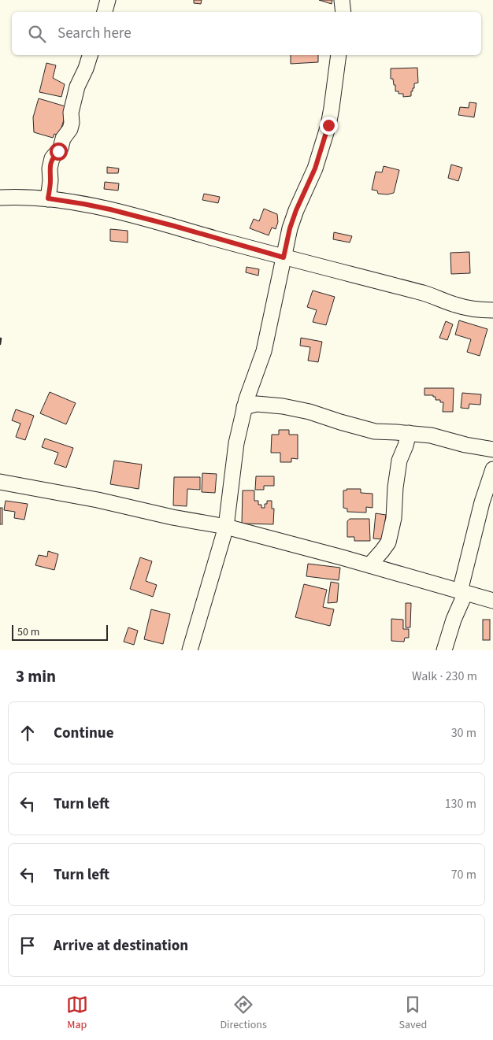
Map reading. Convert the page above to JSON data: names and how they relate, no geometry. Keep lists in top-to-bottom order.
{
  "scale_bar": "50 m",
  "page": {
    "search": "Search here",
    "scale": "50 m",
    "heading": ["3 min", "Walk · 230 m"],
    "list": [
      ["Continue", "30 m"],
      ["Turn left", "130 m"],
      ["Turn left", "70 m"],
      "Arrive at destination"
    ],
    "nav": ["Map", "Directions", "Saved"]
  }
}
